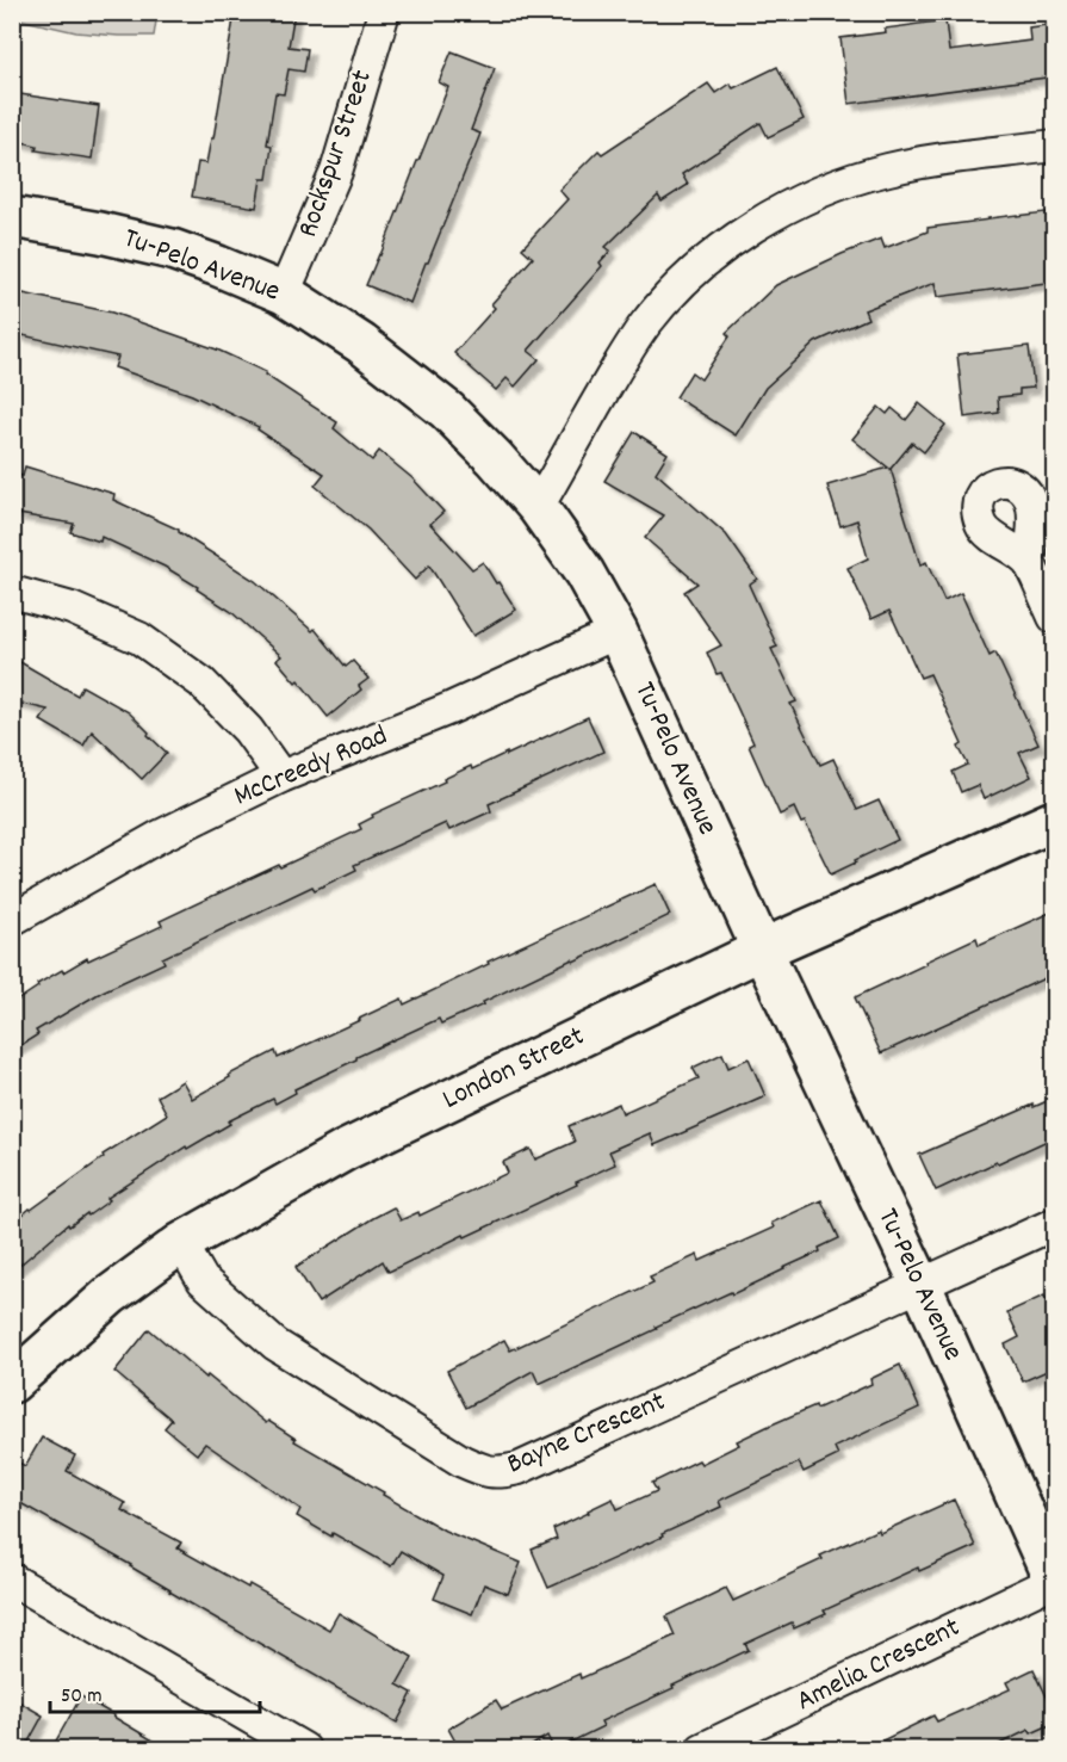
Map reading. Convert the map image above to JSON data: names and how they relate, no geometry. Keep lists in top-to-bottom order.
{
  "streets": {
    "street": [
      "Rockspur Street",
      "Tu-Pelo Avenue",
      "McCreedy Road",
      "London Street",
      "Bayne Crescent",
      "Amelia Crescent"
    ]
  },
  "crossings": [
    ["Rockspur Street", "Tu-Pelo Avenue"],
    ["Tu-Pelo Avenue", "McCreedy Road"],
    ["Tu-Pelo Avenue", "London Street"],
    ["Tu-Pelo Avenue", "Bayne Crescent"],
    ["Tu-Pelo Avenue", "Amelia Crescent"],
    ["London Street", "Bayne Crescent"]
  ],
  "scale_bar": "50 m"
}
